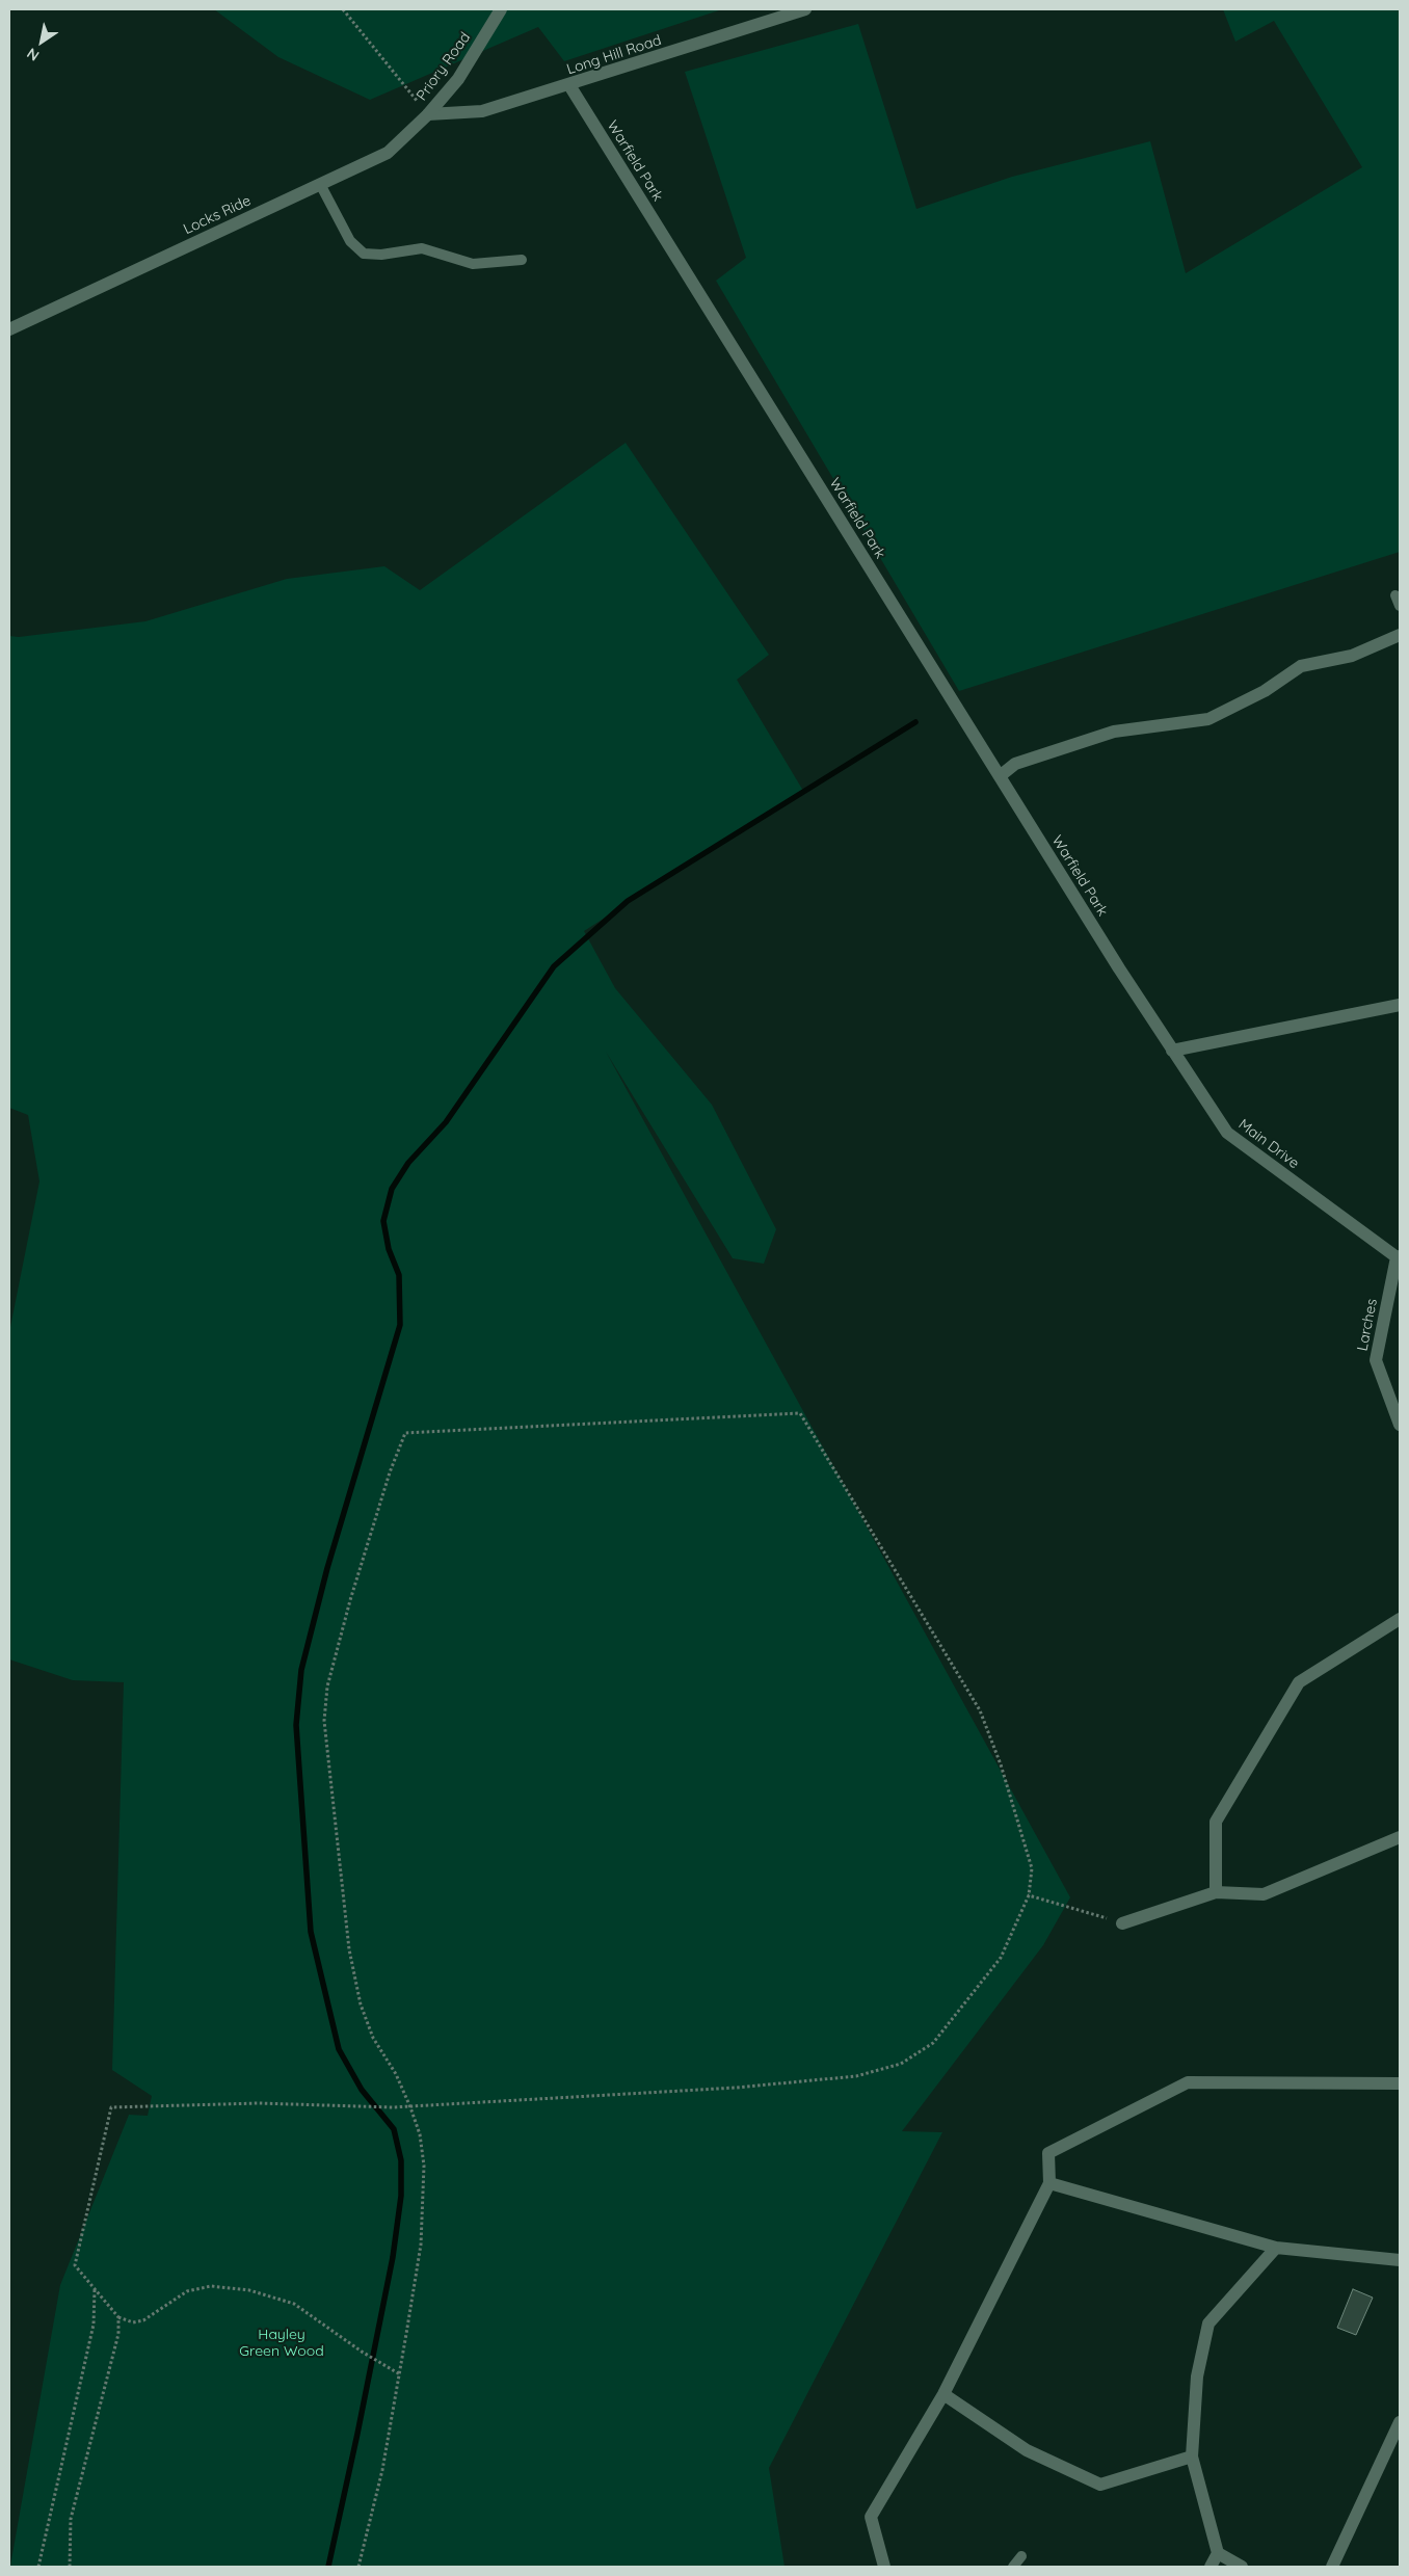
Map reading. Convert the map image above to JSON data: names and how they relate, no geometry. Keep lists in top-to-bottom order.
{
  "streets": {
    "street": [
      "Long Hill Road",
      "Priory Road",
      "Warfield Park",
      "Locks Ride",
      "Main Drive",
      "Larches"
    ]
  },
  "crossings": [
    ["Long Hill Road", "Priory Road"],
    ["Long Hill Road", "Warfield Park"],
    ["Long Hill Road", "Locks Ride"],
    ["Priory Road", "Locks Ride"],
    ["Warfield Park", "Main Drive"],
    ["Main Drive", "Larches"]
  ],
  "parks": ["Hayley Green Wood"],
  "north": "bottom left"
}
